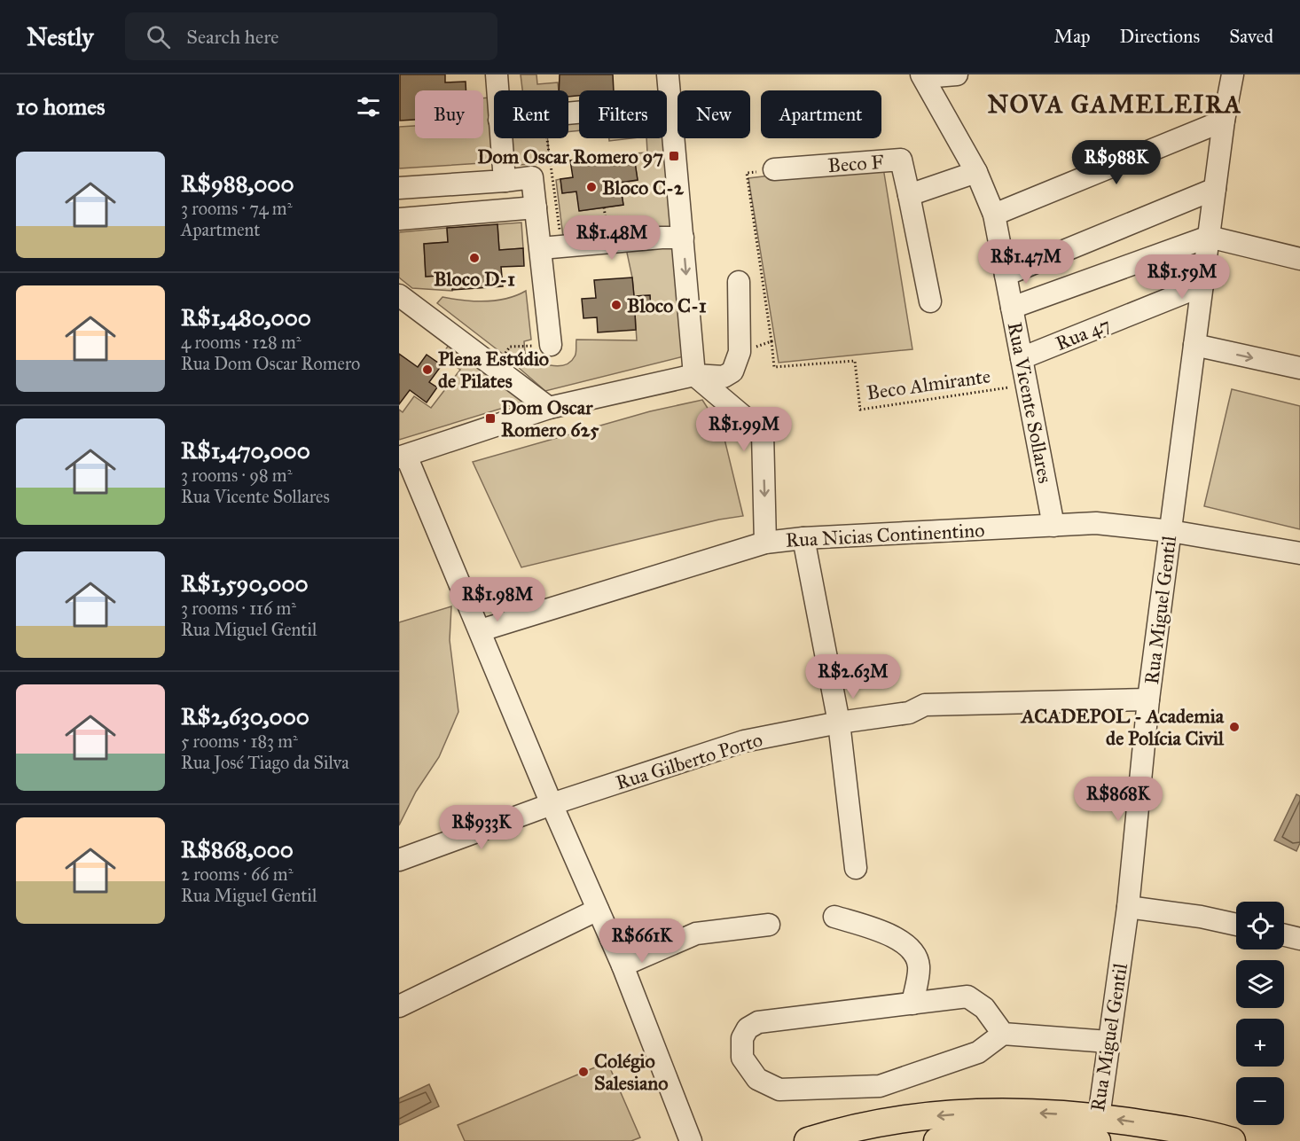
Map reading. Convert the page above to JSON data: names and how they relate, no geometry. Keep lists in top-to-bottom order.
{
  "streets": {
    "street": [
      "Beco F",
      "Rua 47",
      "Rua Vicente Sollares",
      "Rua Nicias Continentino",
      "Rua Miguel Gentil",
      "Rua Gilberto Porto"
    ],
    "path": ["Beco Almirante"]
  },
  "crossings": [
    ["Rua 47", "Rua Vicente Sollares"],
    ["Rua 47", "Rua Miguel Gentil"],
    ["Beco Almirante", "Rua Vicente Sollares"],
    ["Rua Vicente Sollares", "Rua Nicias Continentino"],
    ["Rua Nicias Continentino", "Rua Miguel Gentil"],
    ["Rua Miguel Gentil", "Rua Gilberto Porto"]
  ],
  "districts": ["NOVA GAMELEIRA"],
  "places": {
    "transit": ["Dom Oscar Romero 97", "Dom Oscar Romero 625"],
    "other": [
      "Bloco C-2",
      "Bloco D-1",
      "Bloco C-1",
      "Plena Estúdio de Pilates",
      "ACADEPOL - Academia de Polícia Civil",
      "Colégio Salesiano"
    ]
  },
  "page": {
    "header": "Nestly",
    "search": "Search here",
    "nav": ["Map", "Directions", "Saved"],
    "heading": "10 homes",
    "chip": [
      "Buy",
      "Rent",
      "Filters",
      "New",
      "Apartment"
    ],
    "list": [
      {
        "name": "R$988,000",
        "note": "3 rooms · 74 m² · Apartment"
      },
      {
        "name": "R$1,480,000",
        "note": "4 rooms · 128 m² · Rua Dom Oscar Romero"
      },
      {
        "name": "R$1,470,000",
        "note": "3 rooms · 98 m² · Rua Vicente Sollares"
      },
      {
        "name": "R$1,590,000",
        "note": "3 rooms · 116 m² · Rua Miguel Gentil"
      },
      {
        "name": "R$2,630,000",
        "note": "5 rooms · 183 m² · Rua José Tiago da Silva"
      },
      {
        "name": "R$868,000",
        "note": "2 rooms · 66 m² · Rua Miguel Gentil"
      }
    ],
    "price": [
      "R$988K",
      "R$1.48M",
      "R$1.47M",
      "R$1.59M",
      "R$1.99M",
      "R$1.98M",
      "R$2.63M",
      "R$868K",
      "R$933K",
      "R$661K"
    ],
    "map_buttons": ["+", "−"]
  }
}
